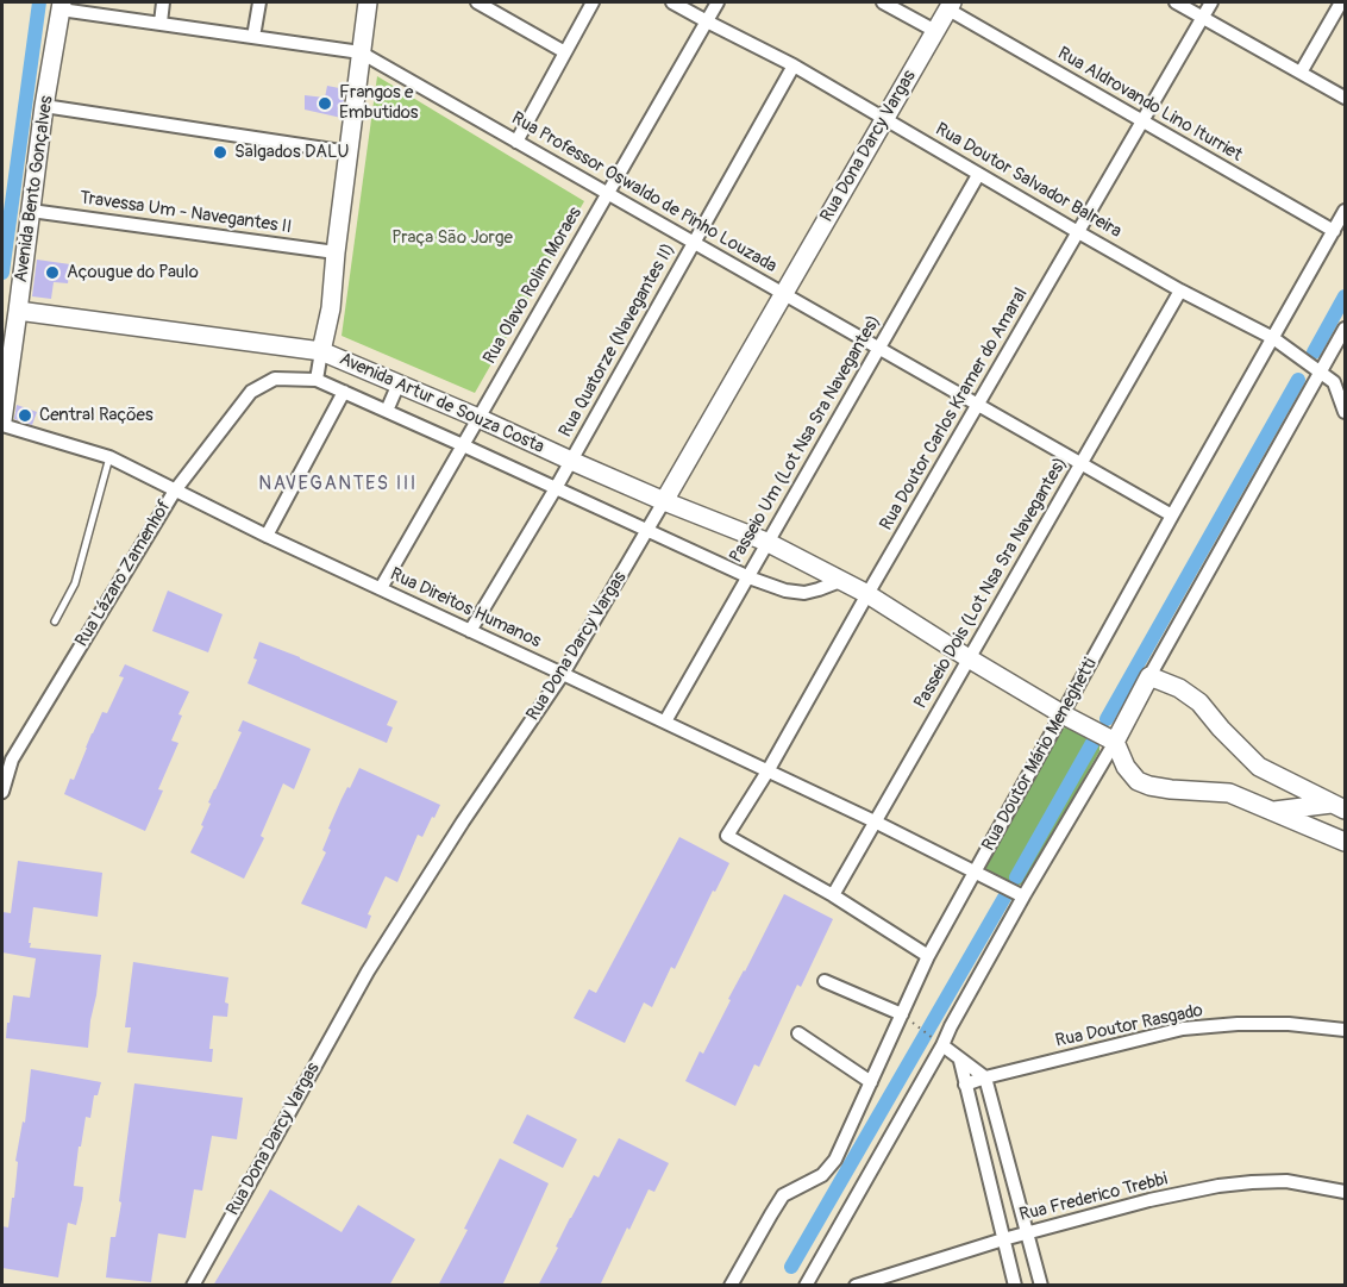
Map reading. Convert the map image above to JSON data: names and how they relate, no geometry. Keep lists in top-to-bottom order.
{
  "streets": {
    "street": [
      "Rua Aldrovando Lino Iturriet",
      "Rua Dona Darcy Vargas",
      "Rua Doutor Salvador Balreira",
      "Avenida Bento Gonçalves",
      "Rua Professor Oswaldo de Pinho Louzada",
      "Travessa Um - Navegantes II",
      "Rua Olavo Rolim Moraes",
      "Rua Quatorze (Navegantes II)",
      "Avenida Artur de Souza Costa",
      "Rua Doutor Carlos Kramer do Amaral",
      "Passeio Um (Lot Nsa Sra Navegantes)",
      "Rua Lázaro Zamenhof",
      "Passeio Dois (Lot Nsa Sra Navegantes)",
      "Rua Direitos Humanos",
      "Rua Doutor Mário Meneghetti",
      "Rua Doutor Rasgado",
      "Rua Frederico Trebbi"
    ]
  },
  "crossings": [
    ["Rua Aldrovando Lino Iturriet", "Rua Dona Darcy Vargas"],
    ["Rua Aldrovando Lino Iturriet", "Rua Doutor Carlos Kramer do Amaral"],
    ["Rua Aldrovando Lino Iturriet", "Rua Doutor Mário Meneghetti"],
    ["Rua Dona Darcy Vargas", "Rua Doutor Salvador Balreira"],
    ["Rua Dona Darcy Vargas", "Rua Professor Oswaldo de Pinho Louzada"],
    ["Rua Dona Darcy Vargas", "Avenida Artur de Souza Costa"],
    ["Rua Dona Darcy Vargas", "Rua Direitos Humanos"],
    ["Rua Doutor Salvador Balreira", "Rua Olavo Rolim Moraes"],
    ["Rua Doutor Salvador Balreira", "Rua Quatorze (Navegantes II)"],
    ["Rua Doutor Salvador Balreira", "Rua Doutor Carlos Kramer do Amaral"],
    ["Rua Doutor Salvador Balreira", "Passeio Um (Lot Nsa Sra Navegantes)"],
    ["Rua Doutor Salvador Balreira", "Passeio Dois (Lot Nsa Sra Navegantes)"],
    ["Rua Doutor Salvador Balreira", "Rua Doutor Mário Meneghetti"],
    ["Avenida Bento Gonçalves", "Rua Professor Oswaldo de Pinho Louzada"],
    ["Avenida Bento Gonçalves", "Travessa Um - Navegantes II"],
    ["Avenida Bento Gonçalves", "Avenida Artur de Souza Costa"],
    ["Avenida Bento Gonçalves", "Rua Direitos Humanos"],
    ["Rua Professor Oswaldo de Pinho Louzada", "Rua Olavo Rolim Moraes"],
    ["Rua Professor Oswaldo de Pinho Louzada", "Rua Quatorze (Navegantes II)"],
    ["Rua Professor Oswaldo de Pinho Louzada", "Rua Doutor Carlos Kramer do Amaral"],
    ["Rua Professor Oswaldo de Pinho Louzada", "Passeio Um (Lot Nsa Sra Navegantes)"],
    ["Rua Professor Oswaldo de Pinho Louzada", "Passeio Dois (Lot Nsa Sra Navegantes)"],
    ["Rua Professor Oswaldo de Pinho Louzada", "Rua Doutor Mário Meneghetti"],
    ["Rua Olavo Rolim Moraes", "Avenida Artur de Souza Costa"],
    ["Rua Olavo Rolim Moraes", "Rua Direitos Humanos"],
    ["Rua Quatorze (Navegantes II)", "Avenida Artur de Souza Costa"],
    ["Rua Quatorze (Navegantes II)", "Rua Direitos Humanos"],
    ["Avenida Artur de Souza Costa", "Rua Doutor Carlos Kramer do Amaral"],
    ["Avenida Artur de Souza Costa", "Passeio Um (Lot Nsa Sra Navegantes)"],
    ["Avenida Artur de Souza Costa", "Rua Lázaro Zamenhof"],
    ["Avenida Artur de Souza Costa", "Passeio Dois (Lot Nsa Sra Navegantes)"],
    ["Avenida Artur de Souza Costa", "Rua Doutor Mário Meneghetti"],
    ["Rua Doutor Carlos Kramer do Amaral", "Passeio Dois (Lot Nsa Sra Navegantes)"],
    ["Rua Doutor Carlos Kramer do Amaral", "Rua Direitos Humanos"],
    ["Passeio Um (Lot Nsa Sra Navegantes)", "Rua Direitos Humanos"],
    ["Rua Lázaro Zamenhof", "Rua Direitos Humanos"],
    ["Passeio Dois (Lot Nsa Sra Navegantes)", "Rua Direitos Humanos"],
    ["Rua Direitos Humanos", "Rua Doutor Mário Meneghetti"]
  ],
  "districts": ["NAVEGANTES III"],
  "parks": ["Praça São Jorge"],
  "places": [
    "Frangos e Embutidos",
    "Salgados DALU",
    "Açougue do Paulo",
    "Central Rações"
  ]
}
